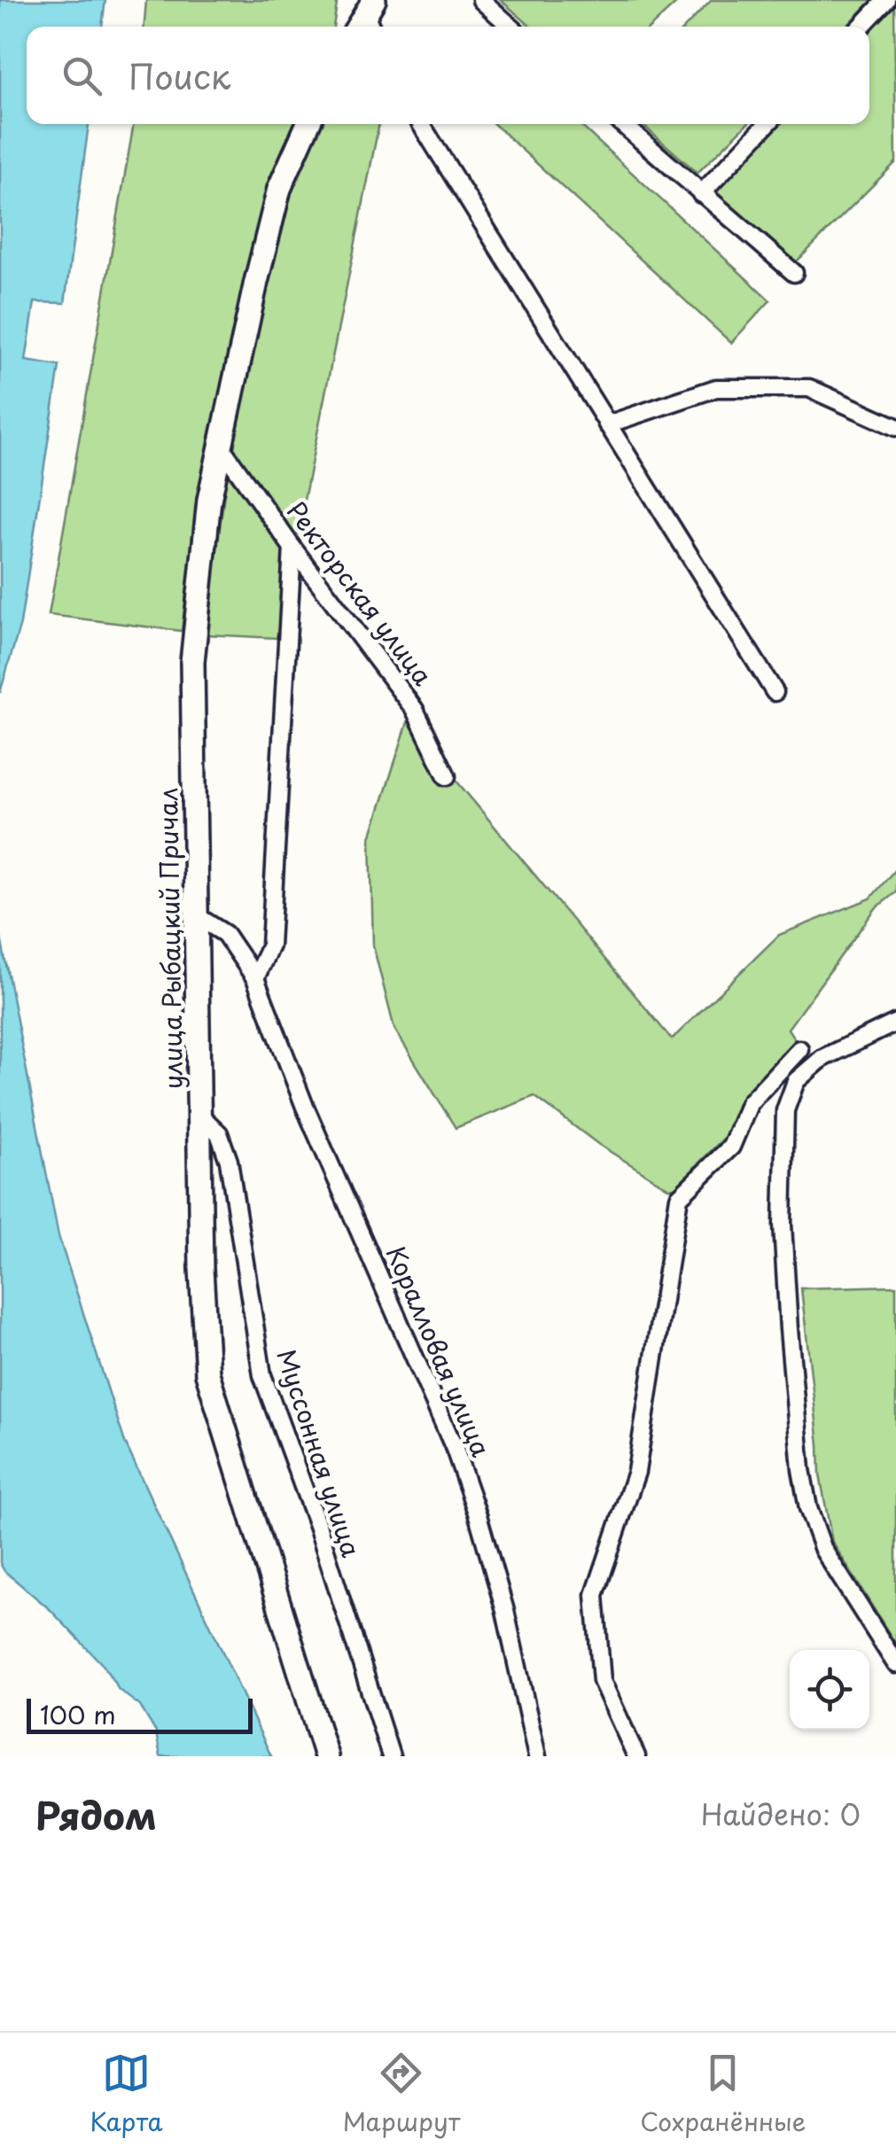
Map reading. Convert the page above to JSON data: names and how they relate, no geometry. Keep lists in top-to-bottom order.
{
  "streets": {
    "main road": ["улица Рыбацкий Причал"],
    "street": ["Ректорская улица", "Коралловая улица", "Муссонная улица"]
  },
  "crossings": [
    ["Ректорская улица", "улица Рыбацкий Причал"],
    ["улица Рыбацкий Причал", "Коралловая улица"],
    ["улица Рыбацкий Причал", "Муссонная улица"]
  ],
  "scale_bar": "100 m",
  "page": {
    "search": "Поиск",
    "scale": "100 m",
    "heading": ["Рядом", "Найдено: 0"],
    "nav": ["Карта", "Маршрут", "Сохранённые"]
  }
}
